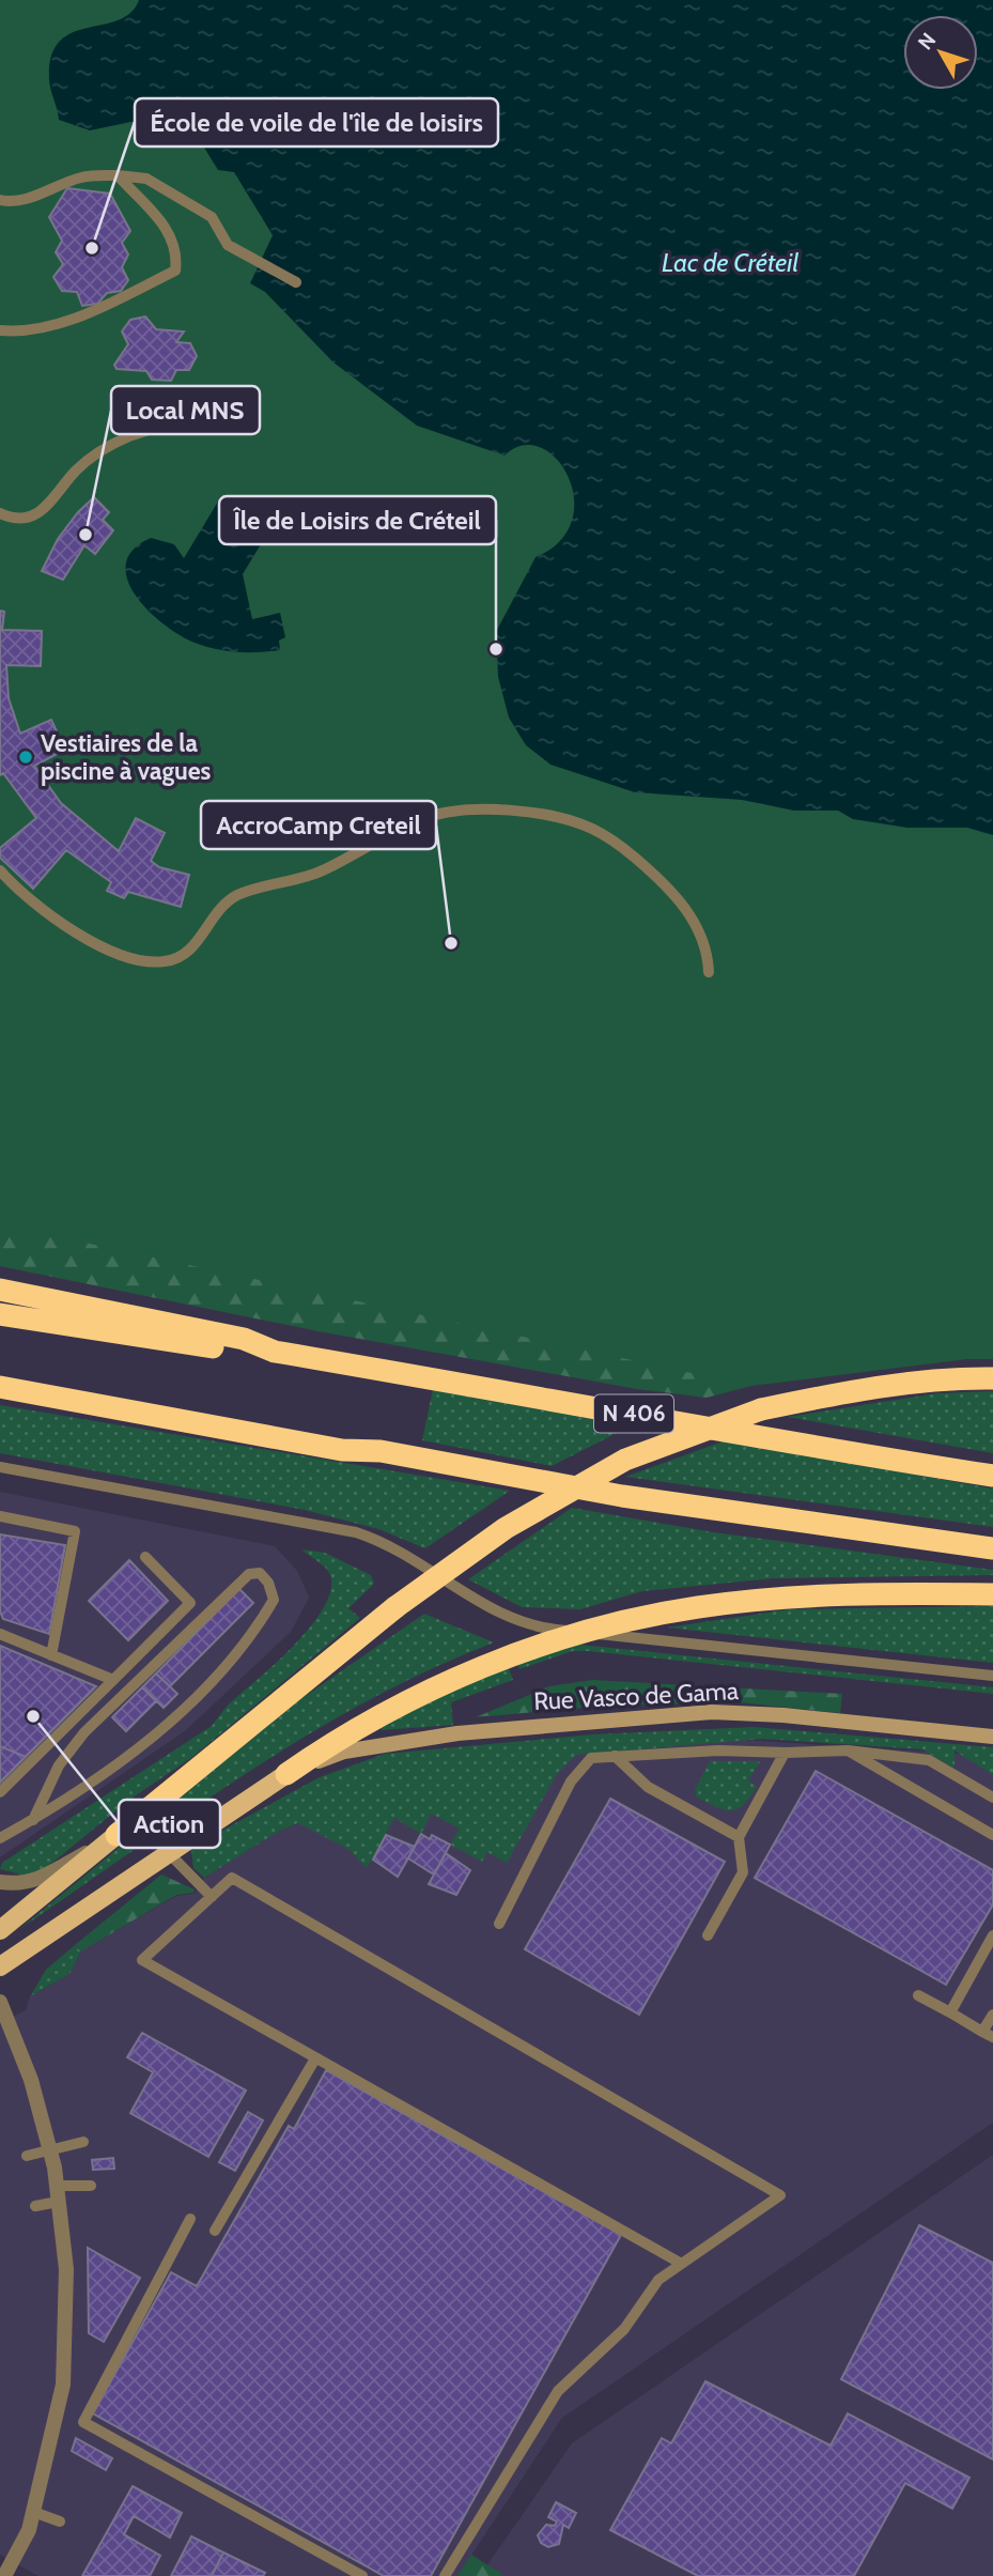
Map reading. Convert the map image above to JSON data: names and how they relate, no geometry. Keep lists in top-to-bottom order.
{
  "streets": {
    "highway": ["N 406"],
    "street": ["Rue Vasco de Gama"]
  },
  "water": ["Lac de Créteil"],
  "places": [
    "École de voile de l'île de loisirs",
    "Local MNS",
    "Île de Loisirs de Créteil",
    "Vestiaires de la piscine à vagues",
    "AccroCamp Creteil",
    "Action"
  ],
  "north": "top left"
}
